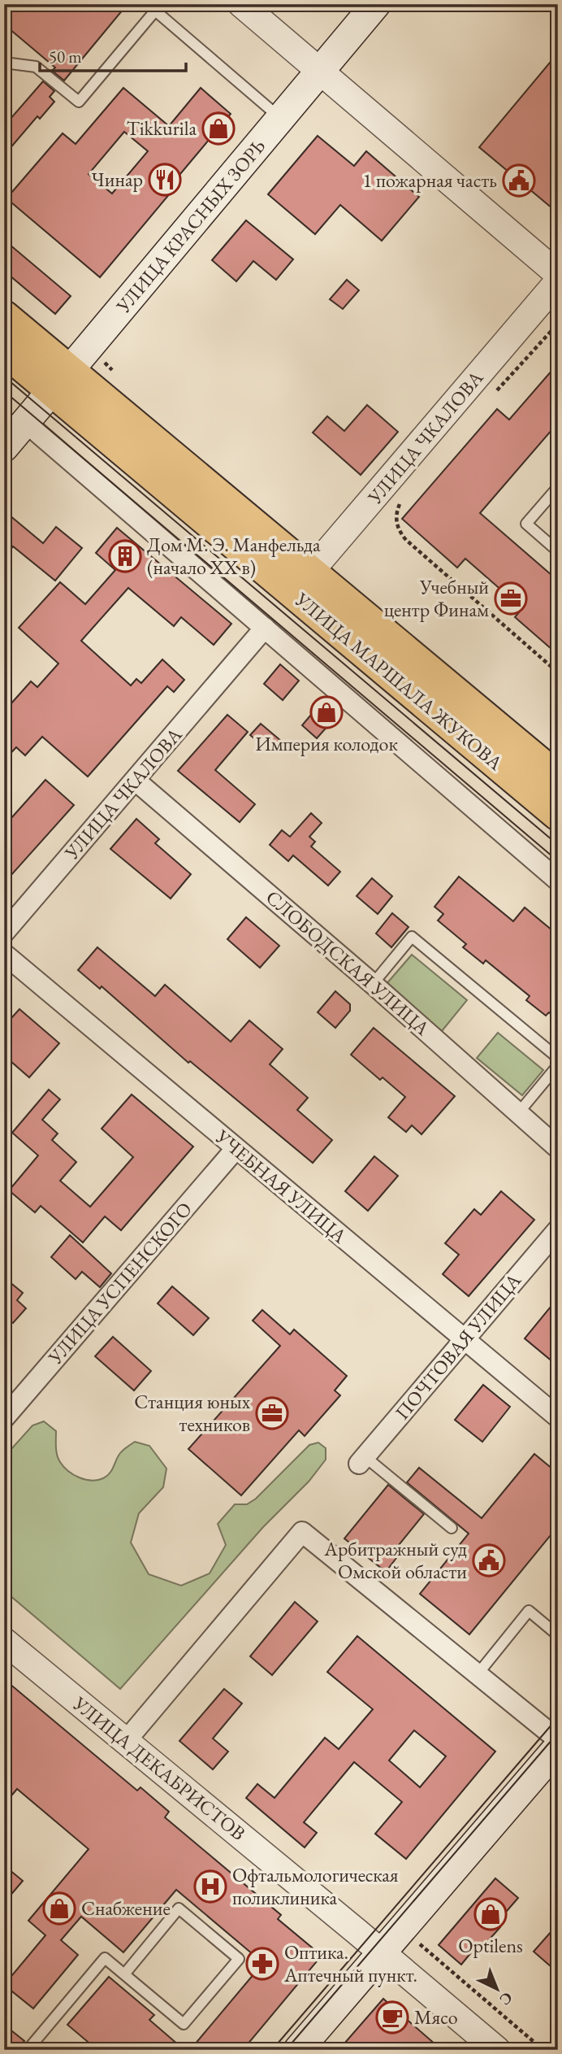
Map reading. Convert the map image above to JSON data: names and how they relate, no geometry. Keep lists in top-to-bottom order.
{
  "streets": {
    "main road": ["УЛИЦА КРАСНЫХ ЗОРЬ", "УЛИЦА МАРШАЛА ЖУКОВА"],
    "street": [
      "УЛИЦА ЧКАЛОВА",
      "СЛОБОДСКАЯ УЛИЦА",
      "УЧЕБНАЯ УЛИЦА",
      "УЛИЦА УСПЕНСКОГО",
      "ПОЧТОВАЯ УЛИЦА",
      "УЛИЦА ДЕКАБРИСТОВ"
    ]
  },
  "crossings": [
    ["УЛИЦА КРАСНЫХ ЗОРЬ", "УЛИЦА МАРШАЛА ЖУКОВА"],
    ["УЛИЦА ЧКАЛОВА", "УЛИЦА МАРШАЛА ЖУКОВА"],
    ["УЛИЦА ЧКАЛОВА", "СЛОБОДСКАЯ УЛИЦА"],
    ["УЧЕБНАЯ УЛИЦА", "УЛИЦА УСПЕНСКОГО"],
    ["УЧЕБНАЯ УЛИЦА", "ПОЧТОВАЯ УЛИЦА"]
  ],
  "places": {
    "shop": [
      "Tikkurila",
      "Империя колодок",
      "Снабжение",
      "Optilens"
    ],
    "restaurant": ["Чинар"],
    "public building": ["1 пожарная часть", "Арбитражный суд Омской области"],
    "building": ["Дом М. Э. Манфельда (начало XX в)"],
    "office": ["Учебный центр Финам", "Станция юных техников"],
    "hospital": ["Офтальмологическая поликлиника"],
    "pharmacy": ["Оптика. Аптечный пункт."],
    "cafe": ["Мясо"]
  },
  "scale_bar": "50 m",
  "north": "bottom right"
}
